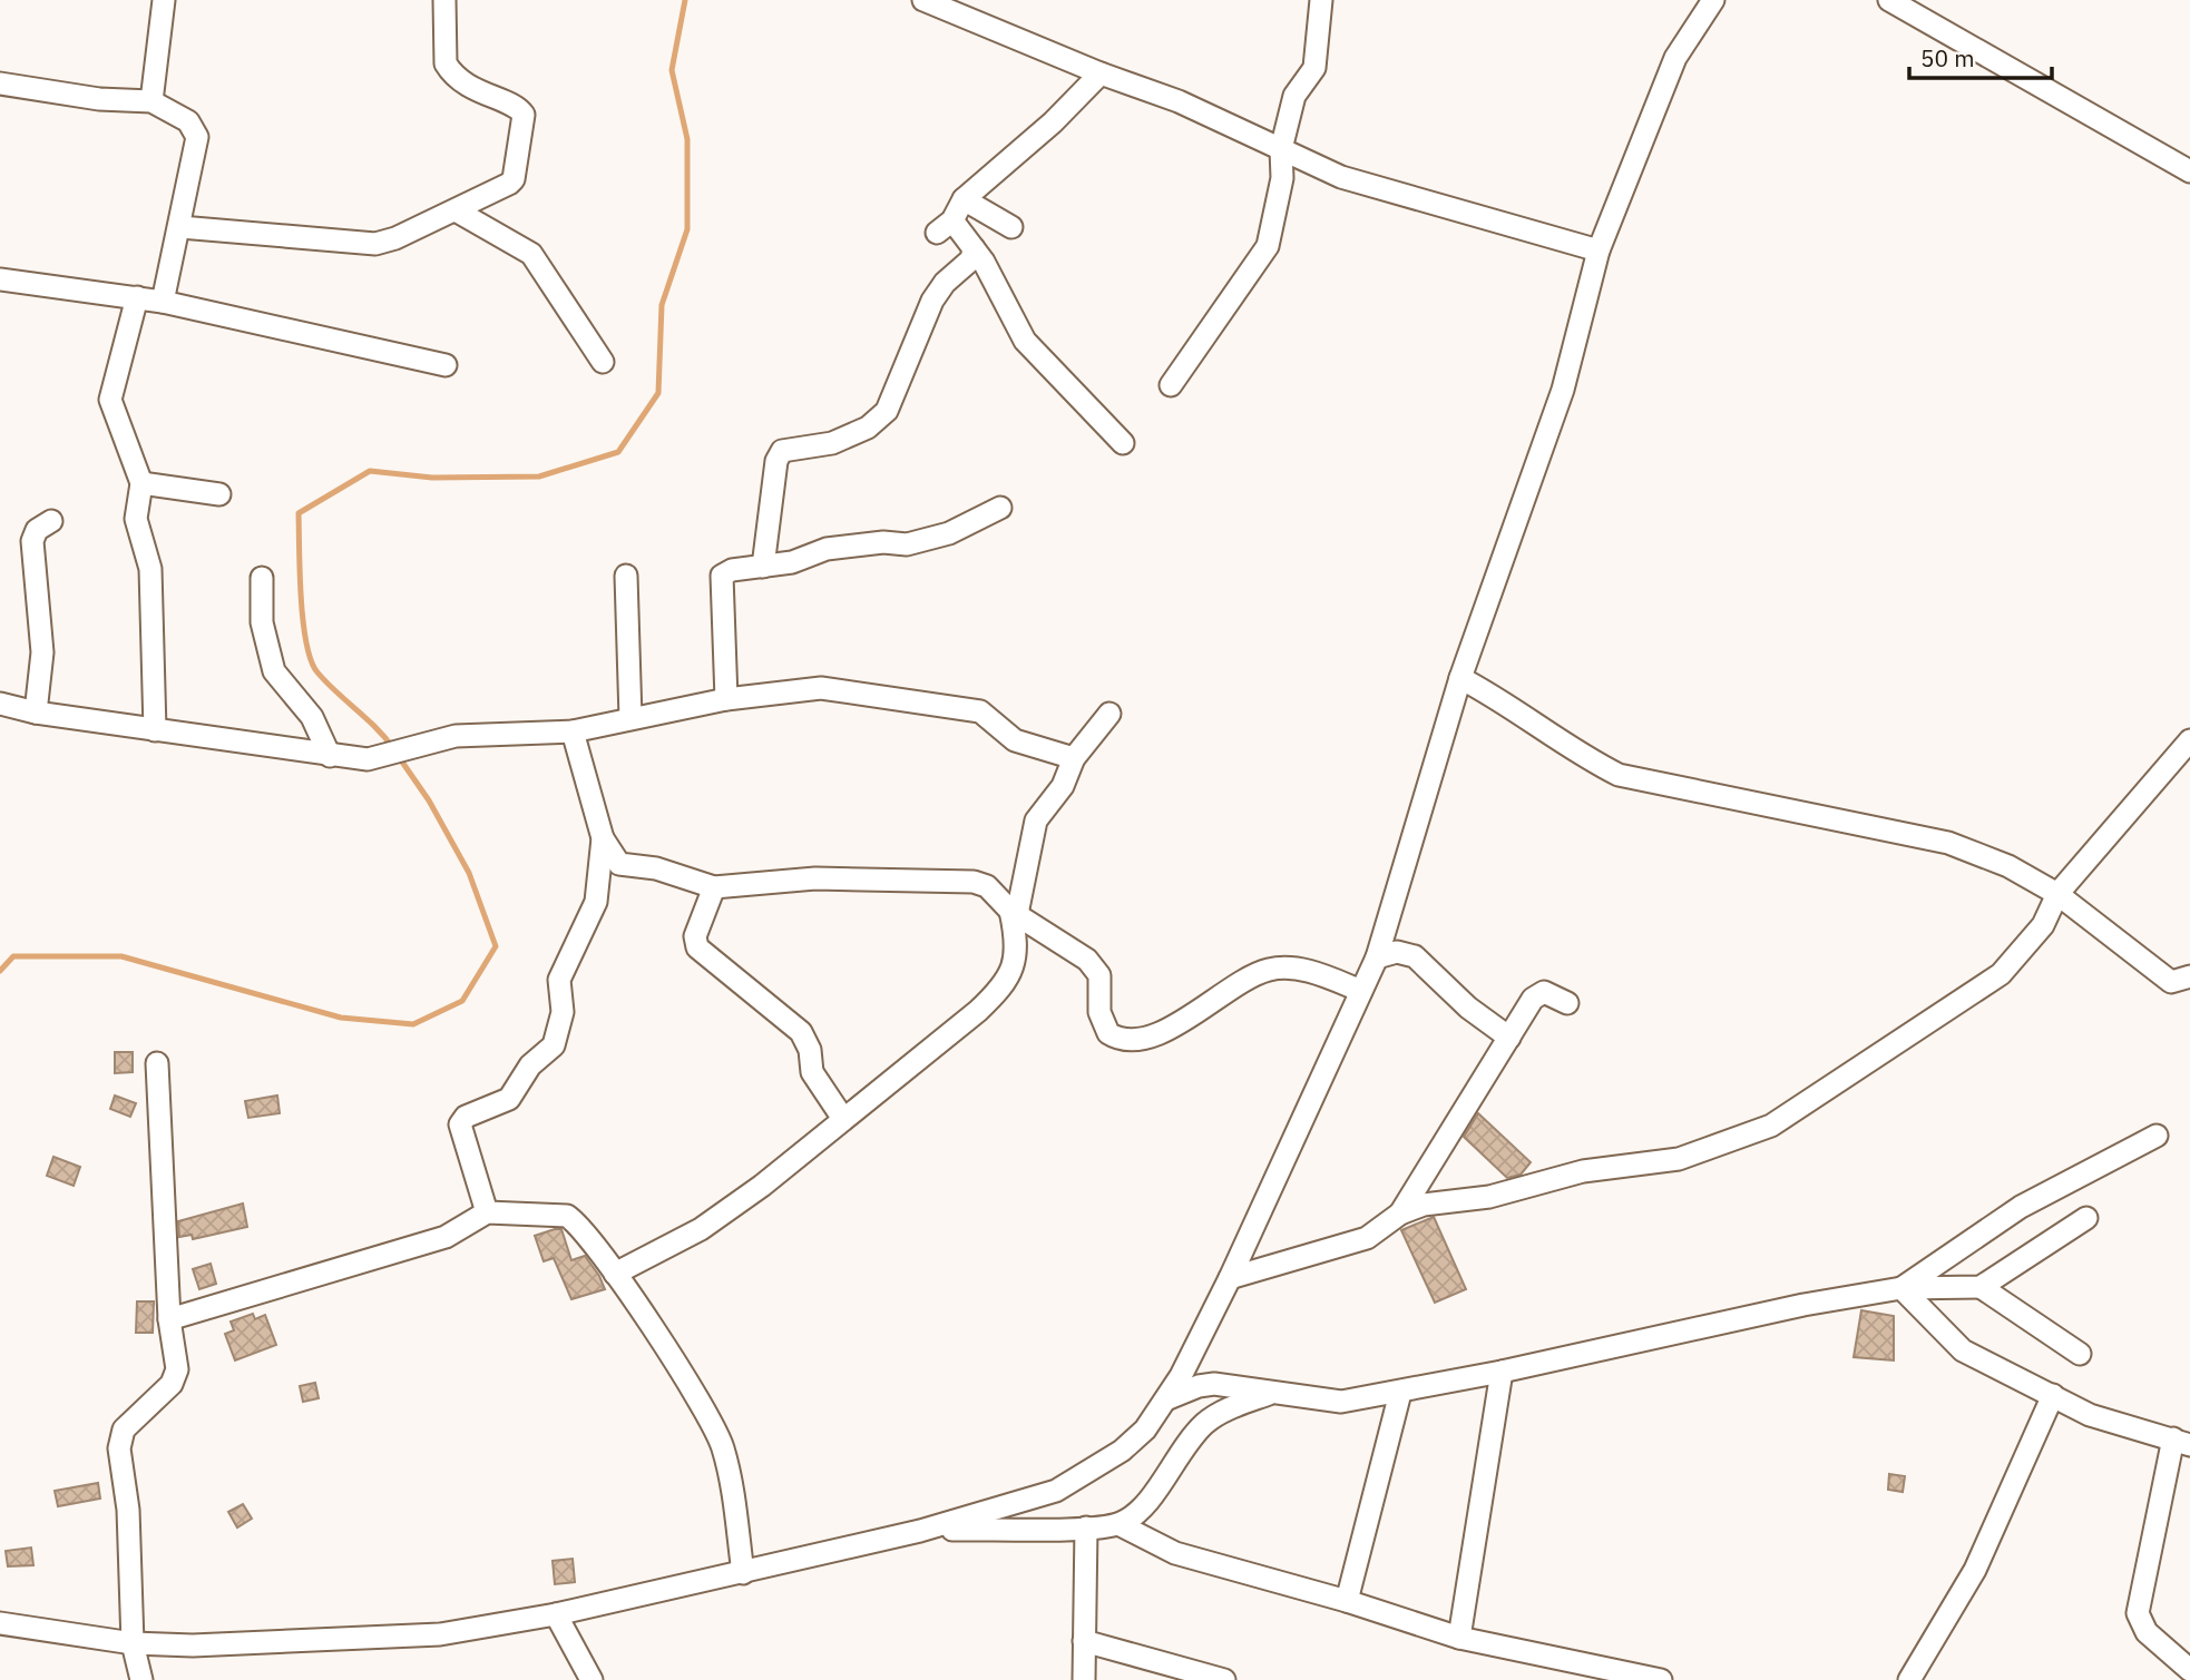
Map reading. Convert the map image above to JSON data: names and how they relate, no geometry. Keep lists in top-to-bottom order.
{
  "scale_bar": "50 m"
}
